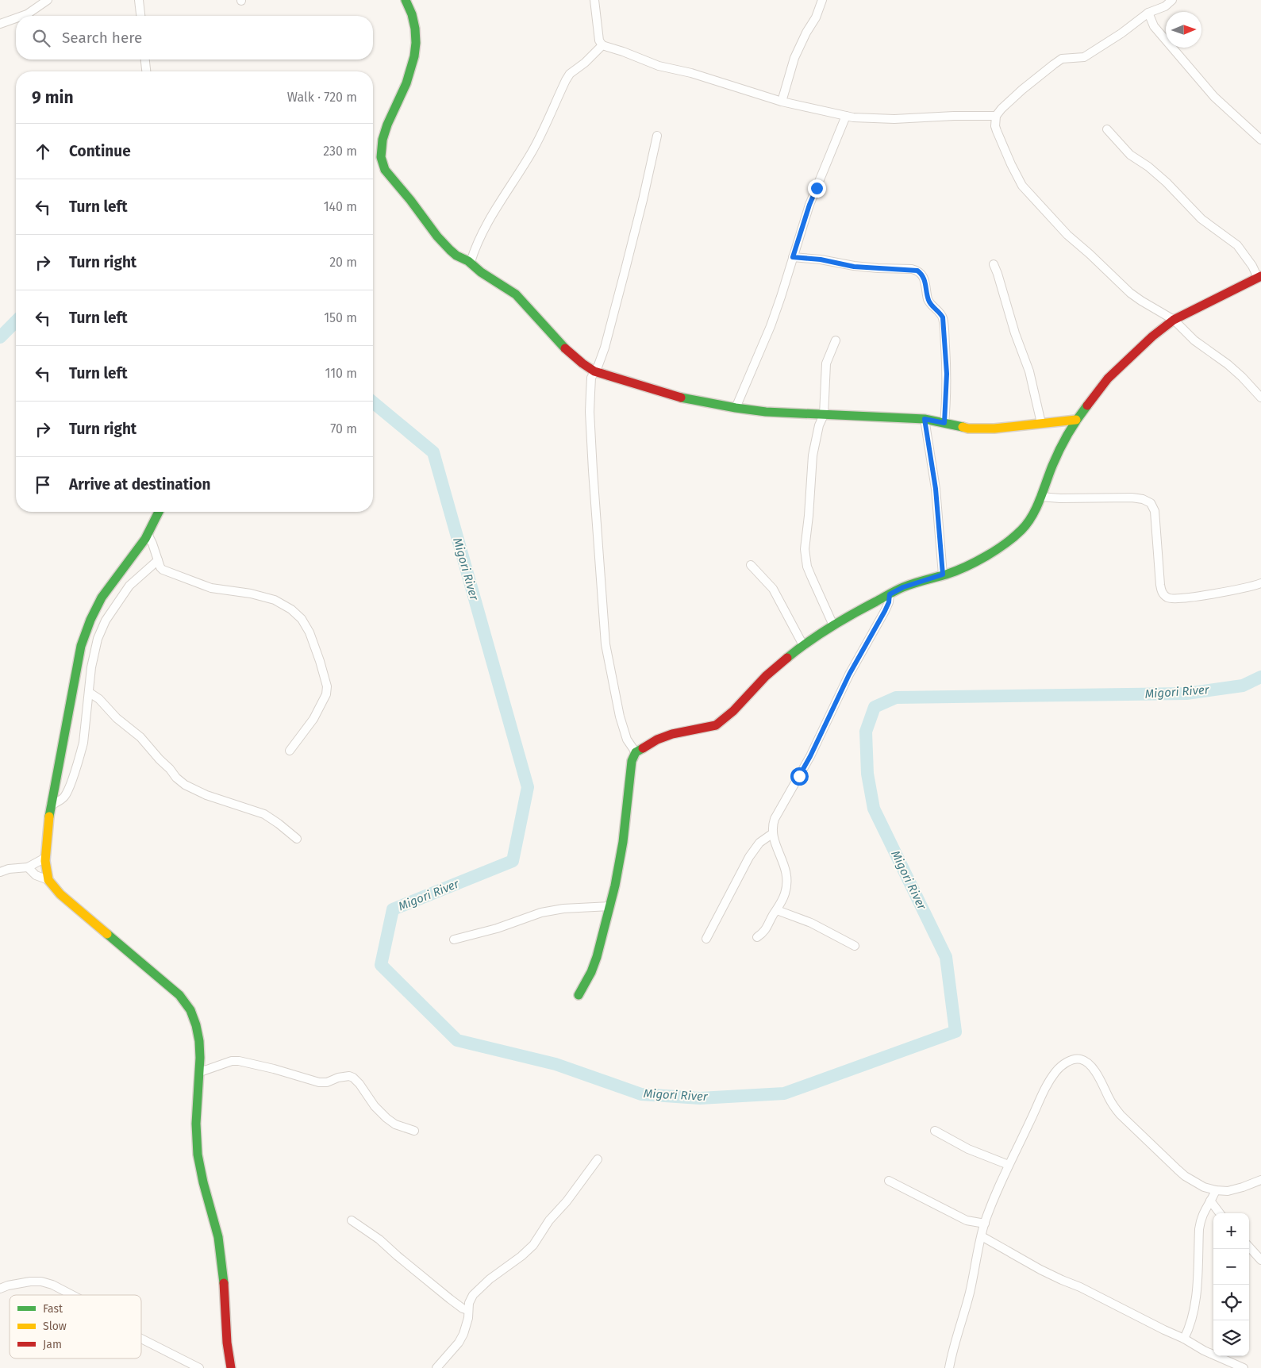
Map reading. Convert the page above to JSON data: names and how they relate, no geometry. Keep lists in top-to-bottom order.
{
  "water": ["Migori River"],
  "legend": ["Fast", "Slow", "Jam"],
  "north": "right",
  "page": {
    "search": "Search here",
    "heading": ["9 min", "Walk · 720 m"],
    "list": [
      ["Continue", "230 m"],
      ["Turn left", "140 m"],
      ["Turn right", "20 m"],
      ["Turn left", "150 m"],
      ["Turn left", "110 m"],
      ["Turn right", "70 m"],
      "Arrive at destination"
    ],
    "map_buttons": ["+", "−"]
  }
}
